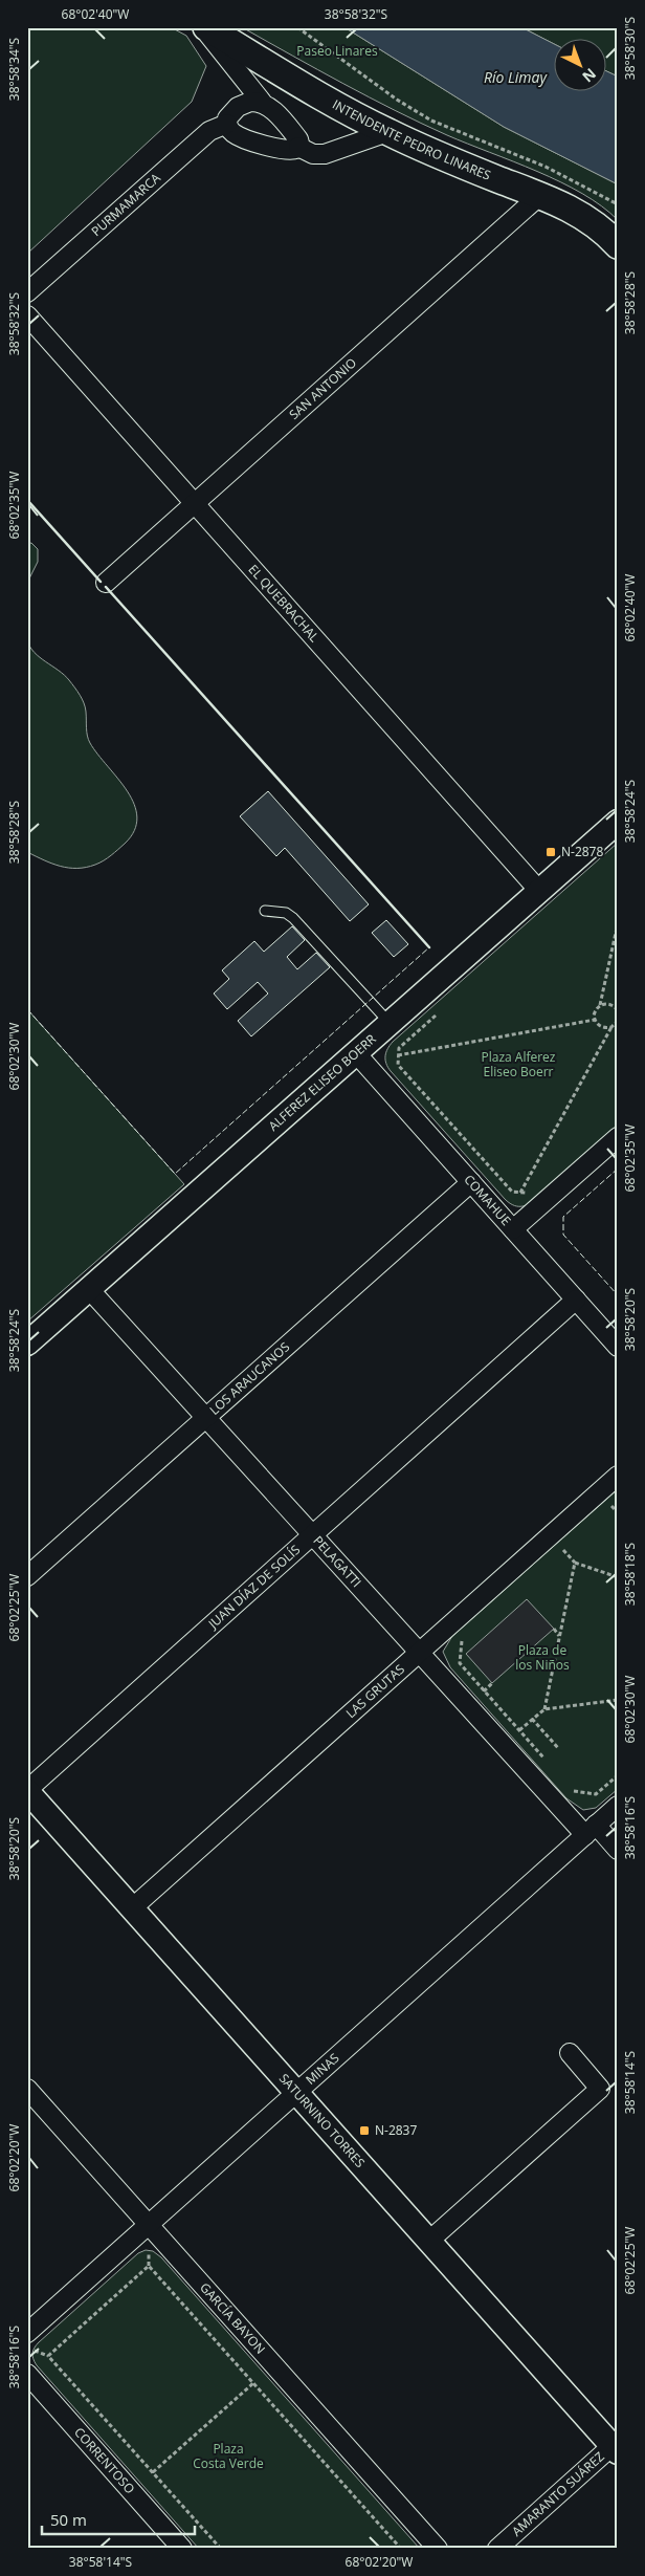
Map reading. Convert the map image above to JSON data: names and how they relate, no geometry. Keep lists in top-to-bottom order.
{
  "streets": {
    "main road": ["INTENDENTE PEDRO LINARES"],
    "street": [
      "PURMAMARCA",
      "SAN ANTONIO",
      "EL QUEBRACHAL",
      "ALFEREZ ELISEO BOERR",
      "COMAHUE",
      "LOS ARAUCANOS",
      "PELAGATTI",
      "JUAN DÍAZ DE SOLÍS",
      "LAS GRUTAS",
      "MINAS",
      "SATURNINO TORRES",
      "GARCÍA BAYON",
      "CORRENTOSO",
      "AMARANTO SUÁREZ"
    ]
  },
  "crossings": [
    ["INTENDENTE PEDRO LINARES", "SAN ANTONIO"],
    ["SAN ANTONIO", "EL QUEBRACHAL"],
    ["EL QUEBRACHAL", "ALFEREZ ELISEO BOERR"],
    ["ALFEREZ ELISEO BOERR", "COMAHUE"],
    ["ALFEREZ ELISEO BOERR", "PELAGATTI"],
    ["COMAHUE", "LOS ARAUCANOS"],
    ["COMAHUE", "JUAN DÍAZ DE SOLÍS"],
    ["LOS ARAUCANOS", "PELAGATTI"],
    ["PELAGATTI", "JUAN DÍAZ DE SOLÍS"],
    ["PELAGATTI", "LAS GRUTAS"],
    ["PELAGATTI", "MINAS"],
    ["JUAN DÍAZ DE SOLÍS", "SATURNINO TORRES"],
    ["LAS GRUTAS", "SATURNINO TORRES"],
    ["MINAS", "SATURNINO TORRES"],
    ["MINAS", "GARCÍA BAYON"],
    ["SATURNINO TORRES", "AMARANTO SUÁREZ"]
  ],
  "water": ["Río Limay"],
  "parks": [
    "Paseo Linares",
    "Plaza Alferez Eliseo Boerr",
    "Plaza de los Niños",
    "Plaza Costa Verde"
  ],
  "places": {
    "transit": ["N-2878", "N-2837"]
  },
  "scale_bar": "50 m",
  "north": "bottom right",
  "coordinates": [
    "68°02'40\"W",
    "38°58'32\"S",
    "38°58'30\"S",
    "38°58'34\"S",
    "38°58'28\"S",
    "68°02'35\"W",
    "38°58'24\"S",
    "68°02'30\"W",
    "38°58'20\"S",
    "38°58'18\"S",
    "68°02'25\"W",
    "38°58'16\"S",
    "38°58'14\"S",
    "68°02'20\"W"
  ]
}
